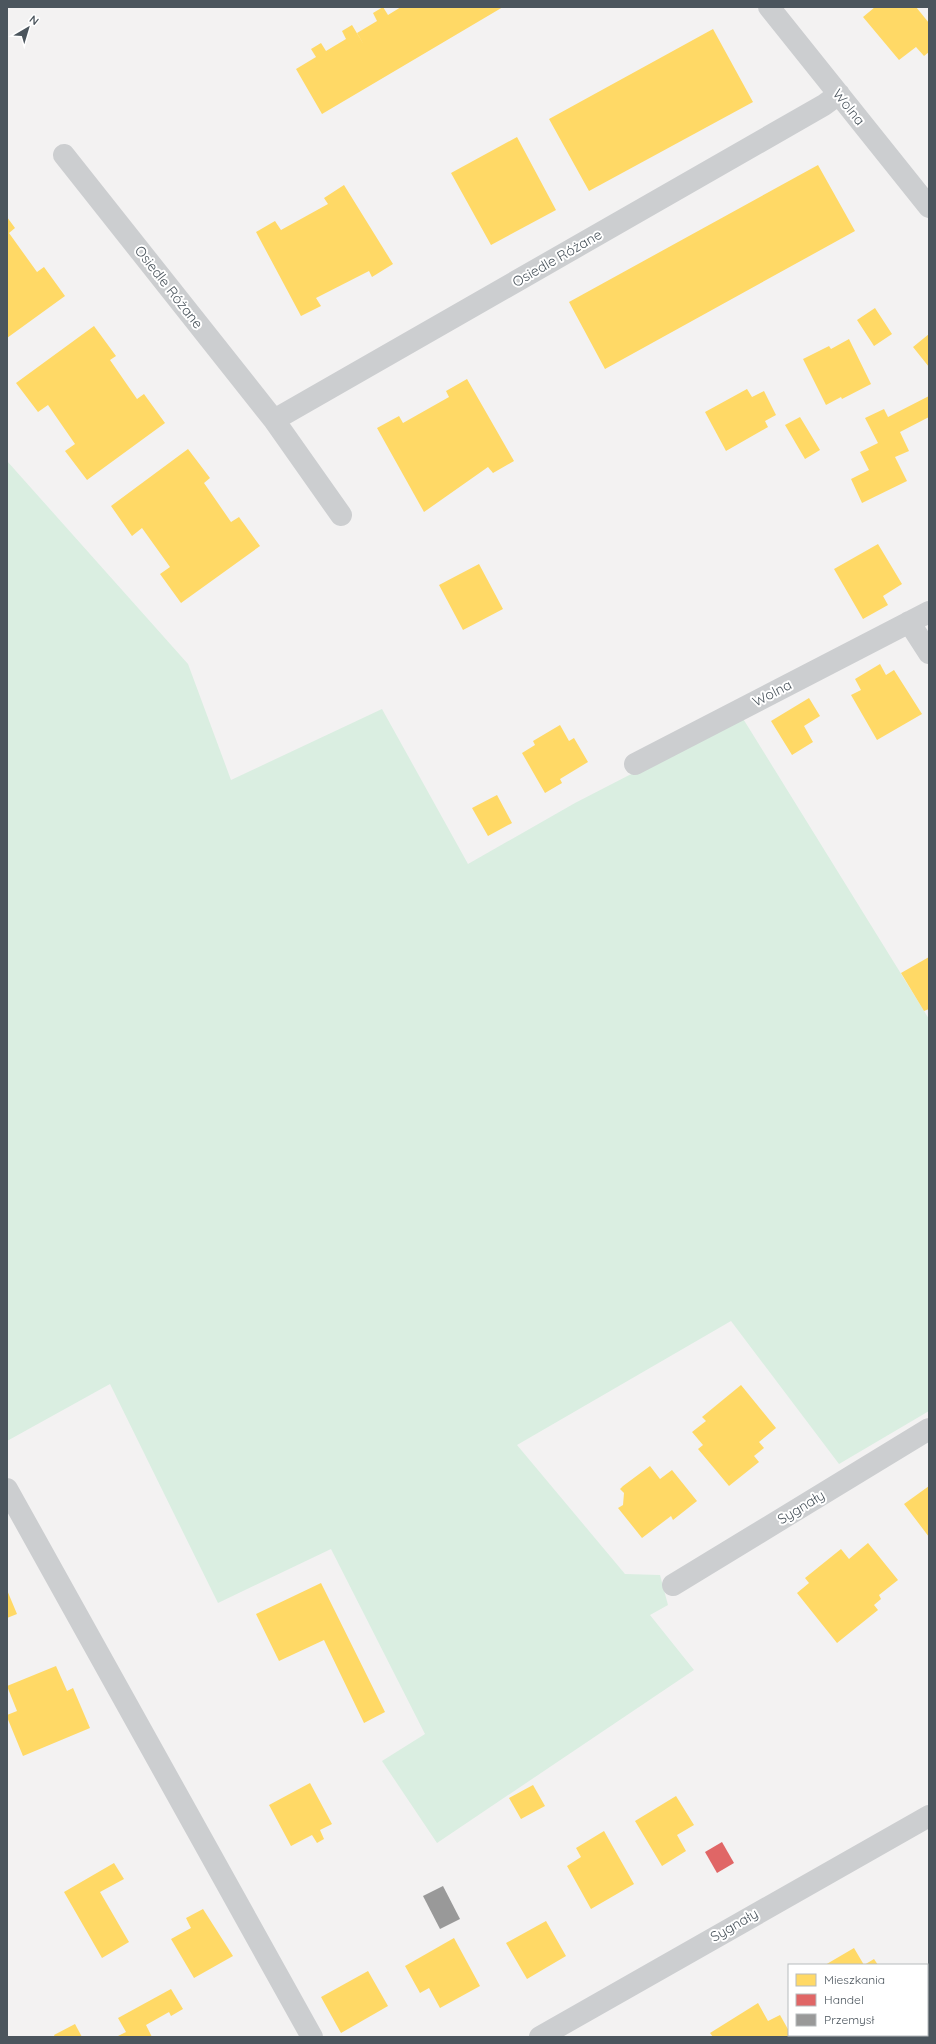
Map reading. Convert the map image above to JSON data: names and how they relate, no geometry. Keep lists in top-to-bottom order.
{
  "streets": {
    "street": ["Wolna", "Osiedle Różane", "Sygnały"]
  },
  "crossings": [
    ["Wolna", "Osiedle Różane"]
  ],
  "legend": ["Mieszkania", "Handel", "Przemysł"],
  "north": "top right"
}
